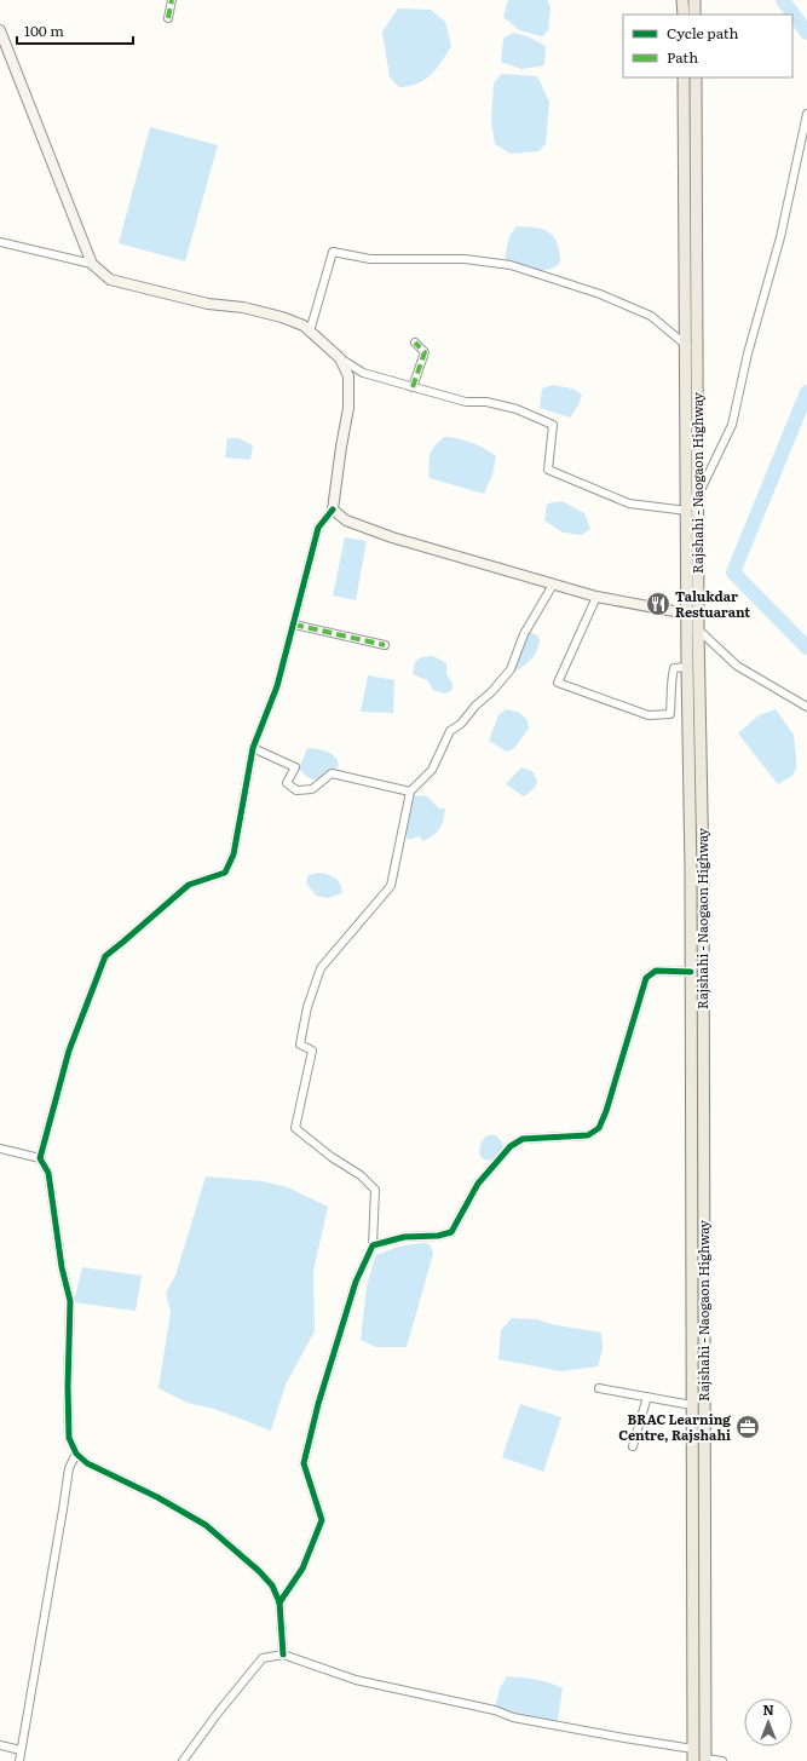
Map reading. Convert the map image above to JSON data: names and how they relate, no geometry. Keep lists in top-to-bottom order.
{
  "streets": {
    "main road": ["Rajshahi - Naogaon Highway"]
  },
  "places": {
    "restaurant": ["Talukdar Restuarant"],
    "office": ["BRAC Learning Centre, Rajshahi"]
  },
  "legend": ["Cycle path", "Path"],
  "scale_bar": "100 m",
  "north": "top"
}
